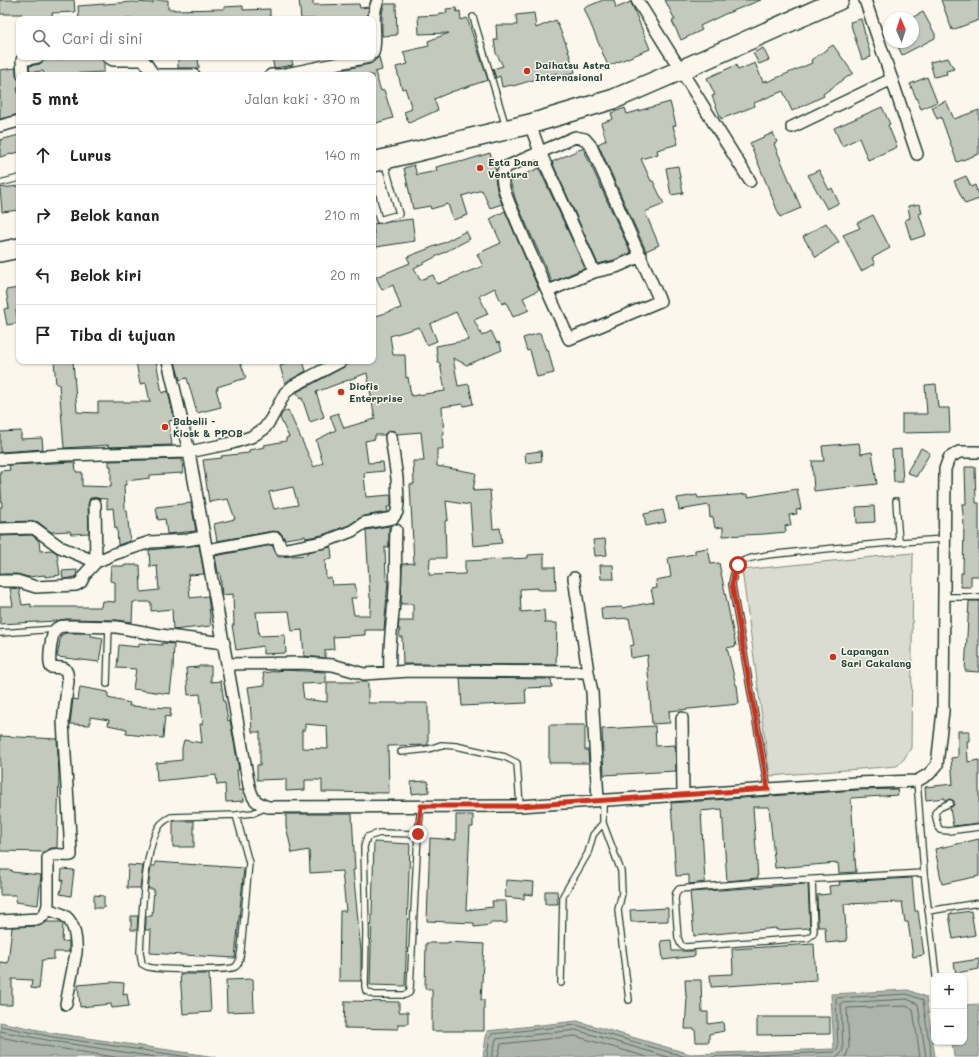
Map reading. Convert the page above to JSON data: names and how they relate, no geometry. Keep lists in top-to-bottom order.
{
  "places": [
    "Daihatsu Astra Internasional",
    "Esta Dana Ventura",
    "Diofis Enterprise",
    "Babelii - Kiosk & PPOB",
    "Lapangan Sari Cakalang"
  ],
  "north": "top",
  "page": {
    "search": "Cari di sini",
    "heading": ["5 mnt", "Jalan kaki · 370 m"],
    "list": [
      ["Lurus", "140 m"],
      ["Belok kanan", "210 m"],
      ["Belok kiri", "20 m"],
      "Tiba di tujuan"
    ],
    "map_buttons": ["+", "−"]
  }
}
